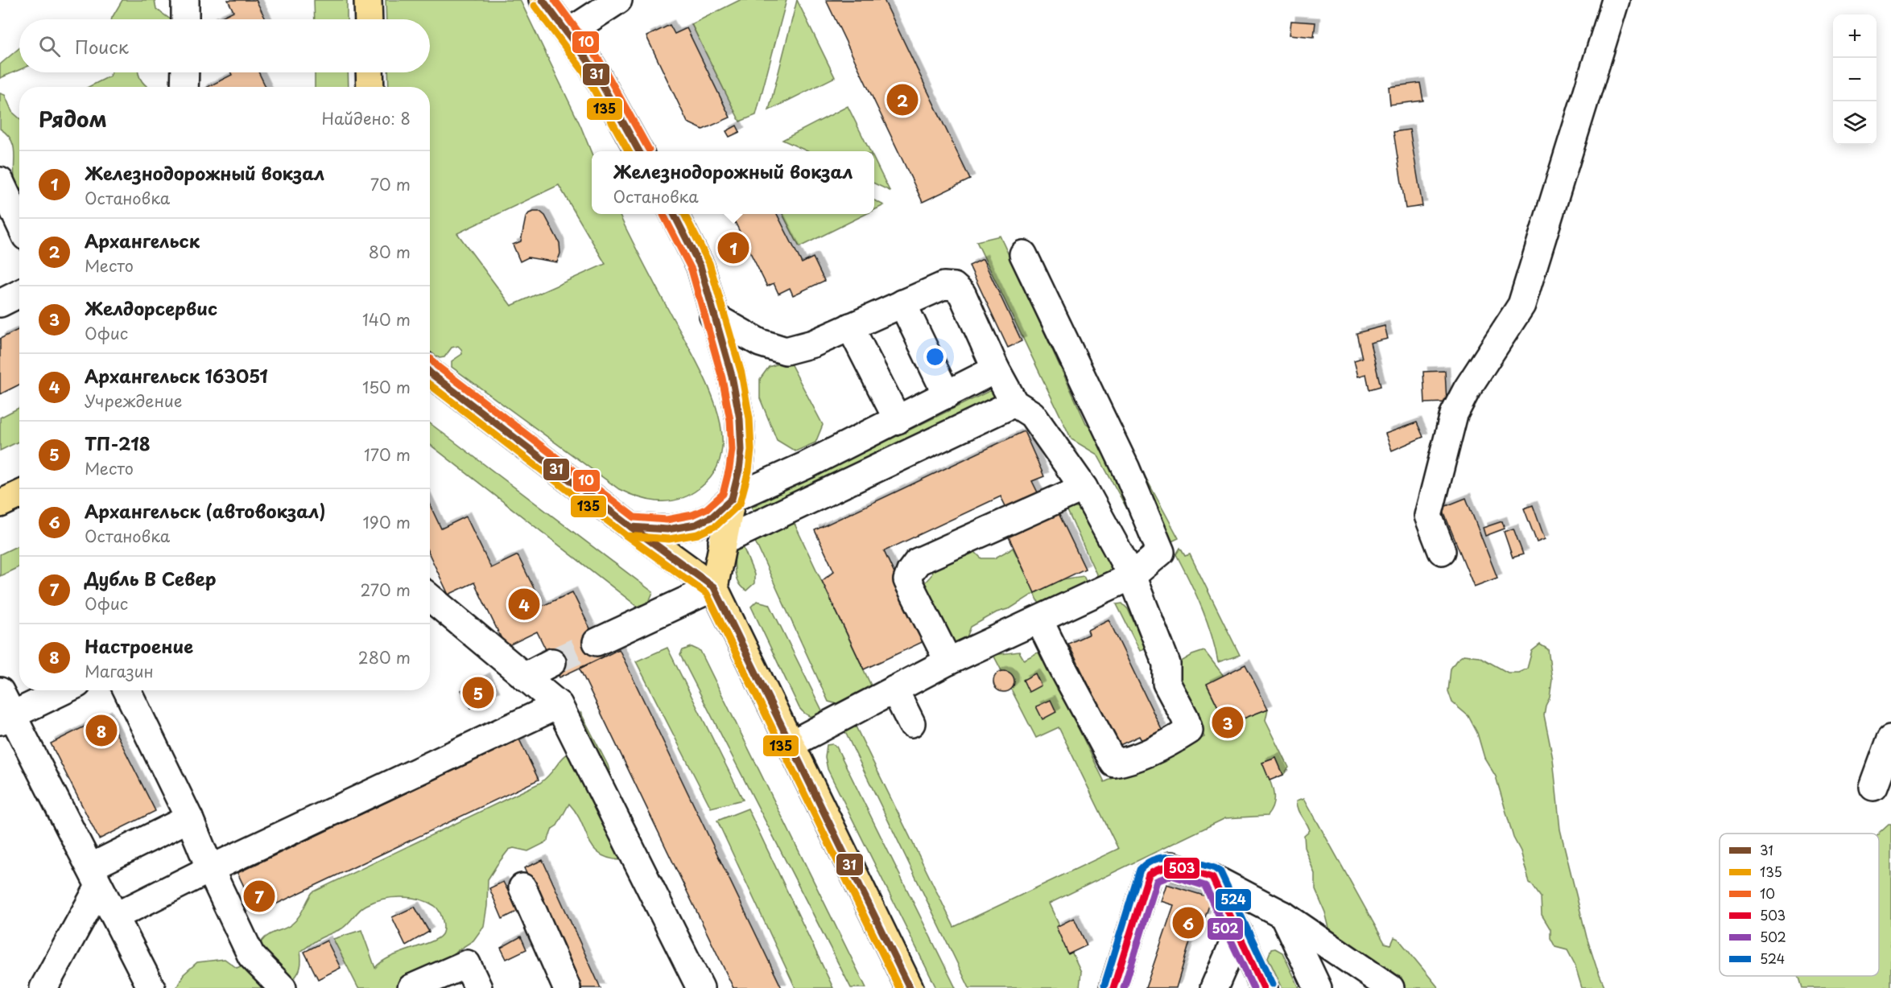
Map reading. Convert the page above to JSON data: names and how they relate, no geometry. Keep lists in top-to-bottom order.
{
  "lines": [
    "transit line 31",
    "transit line 10",
    "transit line 135",
    "transit line 524",
    "transit line 503",
    "transit line 502"
  ],
  "legend": [
    "31",
    "135",
    "10",
    "503",
    "502",
    "524"
  ],
  "page": {
    "map_buttons": ["+", "−"],
    "search": "Поиск",
    "pins": [
      "2",
      "1",
      "4",
      "5",
      "3",
      "8",
      "7",
      "6"
    ],
    "heading": ["Рядом", "Найдено: 8"],
    "list": [
      {
        "mark": "1",
        "name": "Железнодорожный вокзал",
        "note": "Остановка",
        "value": "70 m"
      },
      {
        "mark": "2",
        "name": "Архангельск",
        "note": "Место",
        "value": "80 m"
      },
      {
        "mark": "3",
        "name": "Желдорсервис",
        "note": "Офис",
        "value": "140 m"
      },
      {
        "mark": "4",
        "name": "Архангельск 163051",
        "note": "Учреждение",
        "value": "150 m"
      },
      {
        "mark": "5",
        "name": "ТП-218",
        "note": "Место",
        "value": "170 m"
      },
      {
        "mark": "6",
        "name": "Архангельск (автовокзал)",
        "note": "Остановка",
        "value": "190 m"
      },
      {
        "mark": "7",
        "name": "Дубль В Север",
        "note": "Офис",
        "value": "270 m"
      },
      {
        "mark": "8",
        "name": "Настроение",
        "note": "Магазин",
        "value": "280 m"
      }
    ],
    "popup": ["Железнодорожный вокзал", "Остановка"]
  }
}
